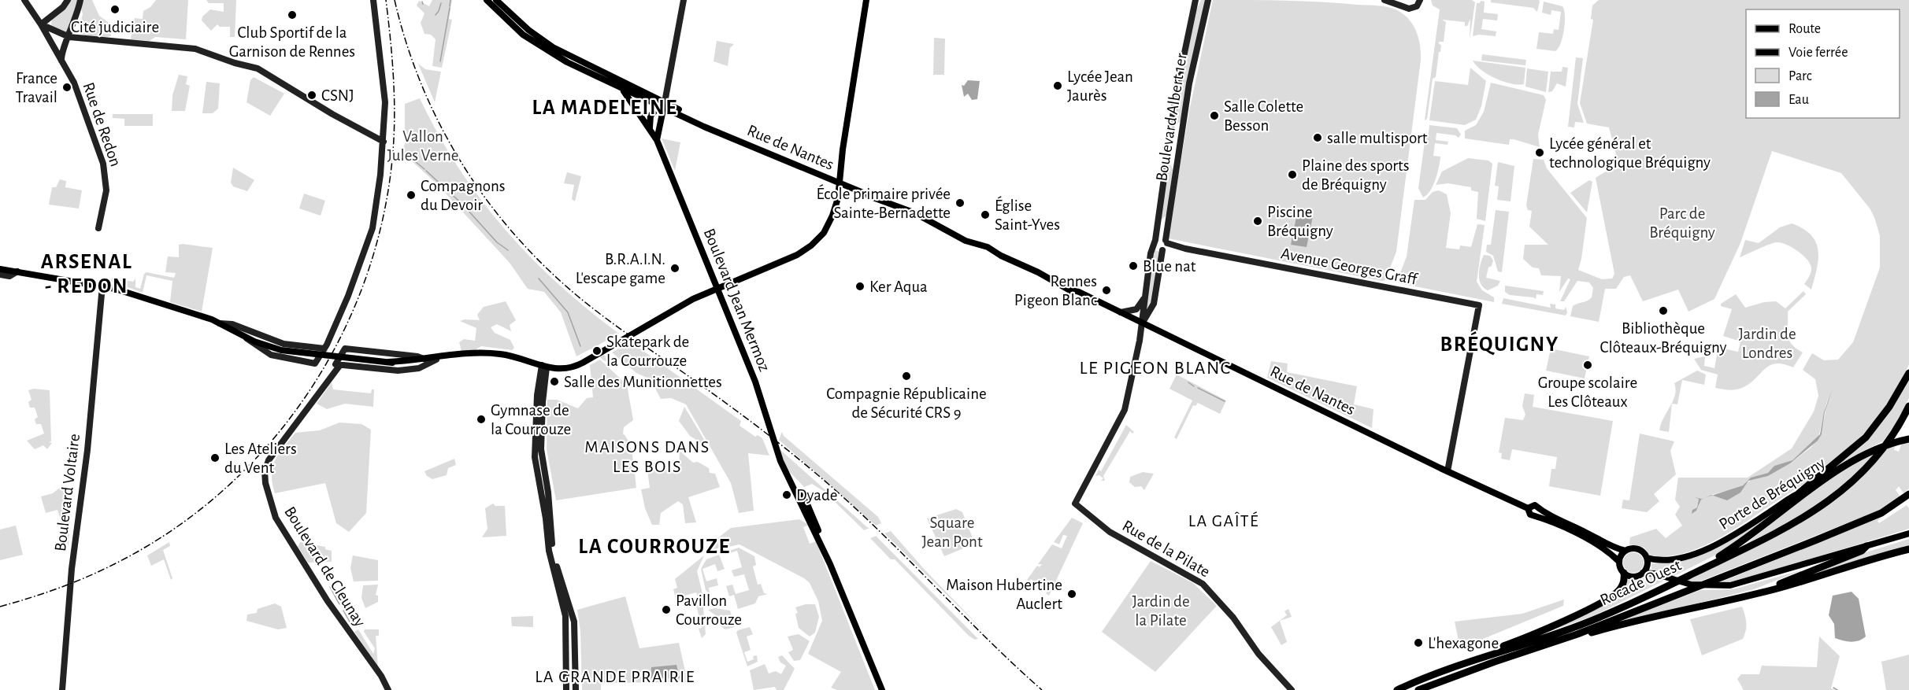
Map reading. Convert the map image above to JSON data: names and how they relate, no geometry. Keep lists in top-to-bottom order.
{
  "streets": {
    "highway": ["Rocade Ouest"],
    "main road": [
      "Boulevard Albert 1er",
      "Rue de Redon",
      "Rue de Nantes",
      "Avenue Georges Graff",
      "Boulevard Jean Mermoz",
      "Boulevard Voltaire",
      "Porte de Bréquigny",
      "Rue de la Pilate",
      "Boulevard de Cleunay"
    ]
  },
  "crossings": [
    ["Boulevard Albert 1er", "Rue de Nantes"],
    ["Boulevard Albert 1er", "Avenue Georges Graff"],
    ["Boulevard Albert 1er", "Rue de la Pilate"],
    ["Rue de Nantes", "Avenue Georges Graff"],
    ["Rue de Nantes", "Boulevard Jean Mermoz"],
    ["Rue de Nantes", "Rue de la Pilate"]
  ],
  "districts": [
    "LA MADELEINE",
    "ARSENAL - REDON",
    "BRÉQUIGNY",
    "LE PIGEON BLANC",
    "MAISONS DANS LES BOIS",
    "LA GAÎTÉ",
    "LA COURROUZE",
    "LA GRANDE PRAIRIE"
  ],
  "parks": [
    "Vallon Jules Verne",
    "Parc de Bréquigny",
    "Jardin de Londres",
    "Square Jean Pont",
    "Jardin de la Pilate"
  ],
  "places": [
    "Cité judiciaire",
    "Club Sportif de la Garnison de Rennes",
    "Lycée Jean Jaurès",
    "France Travail",
    "CSNJ",
    "Salle Colette Besson",
    "salle multisport",
    "Lycée général et technologique Bréquigny",
    "Plaine des sports de Bréquigny",
    "Compagnons du Devoir",
    "École primaire privée Sainte-Bernadette",
    "Église Saint-Yves",
    "Piscine Bréquigny",
    "Blue nat",
    "B.R.A.I.N. L'escape game",
    "Ker Aqua",
    "Rennes Pigeon Blanc",
    "Bibliothèque Clôteaux-Bréquigny",
    "Skatepark de la Courrouze",
    "Groupe scolaire Les Clôteaux",
    "Compagnie Républicaine de Sécurité CRS 9",
    "Salle des Munitionnettes",
    "Gymnase de la Courrouze",
    "Les Ateliers du Vent",
    "Dyade",
    "Maison Hubertine Auclert",
    "Pavillon Courrouze",
    "L'hexagone"
  ],
  "legend": [
    "Route",
    "Voie ferrée",
    "Parc",
    "Eau"
  ]
}
